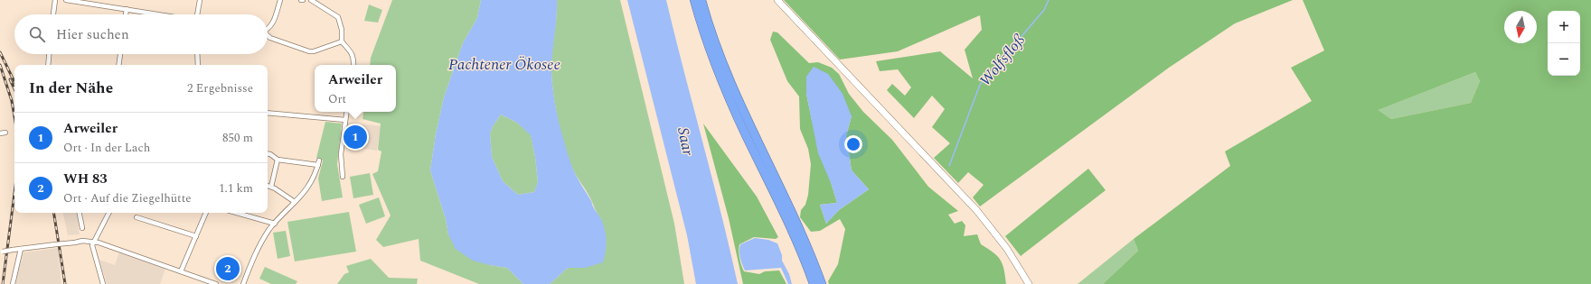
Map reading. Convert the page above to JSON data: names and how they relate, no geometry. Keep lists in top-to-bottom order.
{
  "water": ["Wolfsfloß", "Pachtener Ökosee", "Saar"],
  "north": "bottom",
  "page": {
    "map_buttons": ["+", "−"],
    "search": "Hier suchen",
    "popup": ["Arweiler", "Ort"],
    "heading": ["In der Nähe", "2 Ergebnisse"],
    "list": [
      {
        "mark": "1",
        "name": "Arweiler",
        "note": "Ort · In der Lach",
        "value": "850 m"
      },
      {
        "mark": "2",
        "name": "WH 83",
        "note": "Ort · Auf die Ziegelhütte",
        "value": "1.1 km"
      }
    ],
    "pins": ["1", "2"]
  }
}
